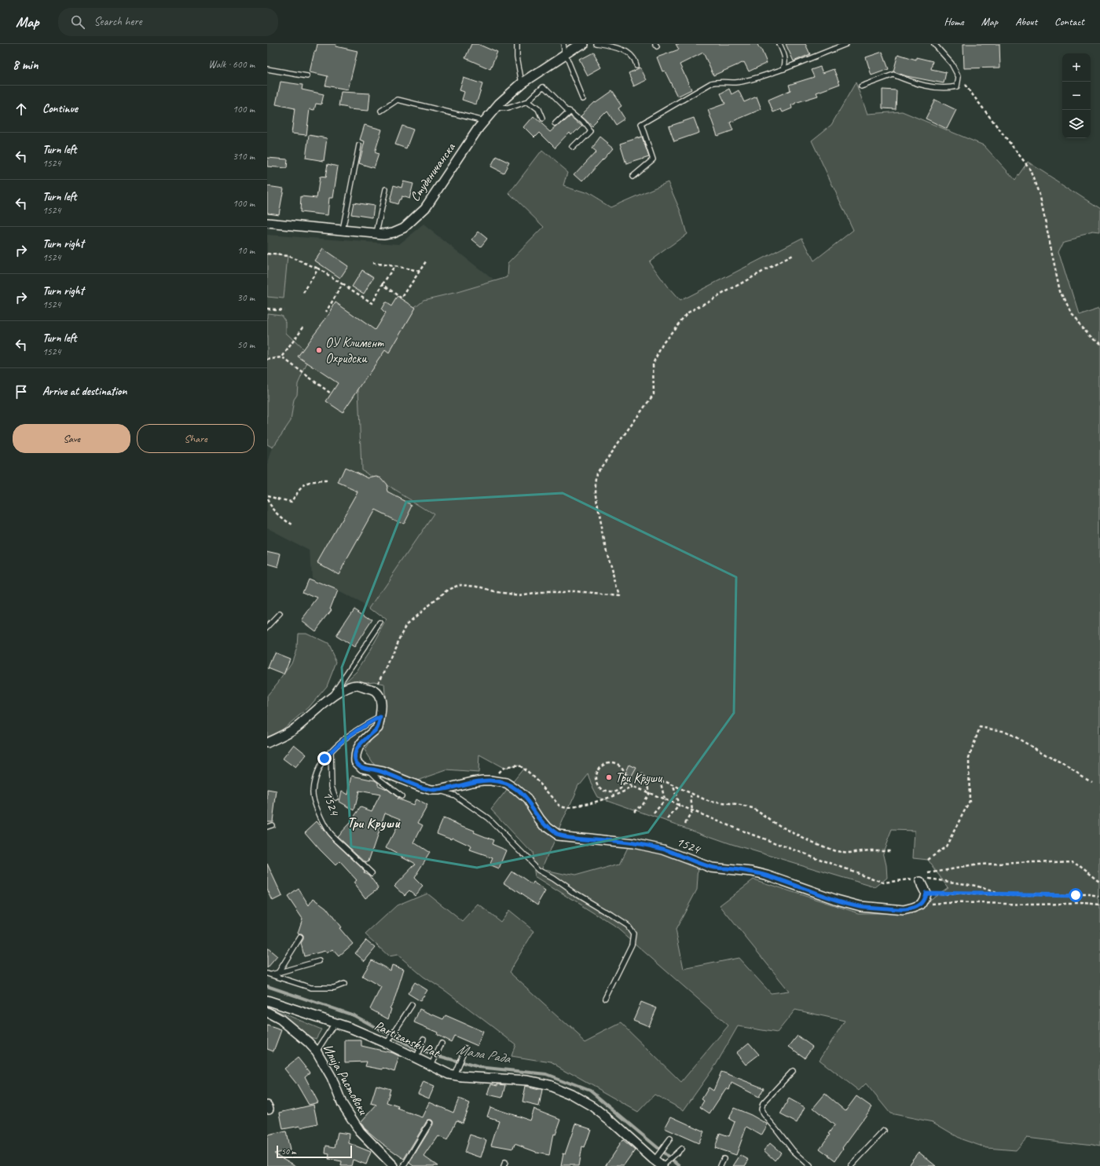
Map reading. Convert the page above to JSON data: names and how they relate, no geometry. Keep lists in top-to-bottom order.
{
  "streets": {
    "street": [
      "Студеничанска",
      "1524",
      "Partizanski Pat",
      "Илија Ристовски"
    ]
  },
  "districts": ["Три Круши"],
  "water": ["Мала Рада"],
  "places": ["ОУ Климент Охридски", "Три Круши"],
  "scale_bar": "50 m",
  "page": {
    "header": "Map",
    "search": "Search here",
    "nav": [
      "Home",
      "Map",
      "About",
      "Contact"
    ],
    "heading": ["8 min", "Walk · 600 m"],
    "map_buttons": ["+", "−"],
    "list": [
      ["Continue", "100 m"],
      ["Turn left", "1524", "310 m"],
      ["Turn left", "1524", "100 m"],
      ["Turn right", "1524", "10 m"],
      ["Turn right", "1524", "30 m"],
      ["Turn left", "1524", "50 m"],
      "Arrive at destination"
    ],
    "buttons": ["Save", "Share"],
    "scale": "50 m"
  }
}
